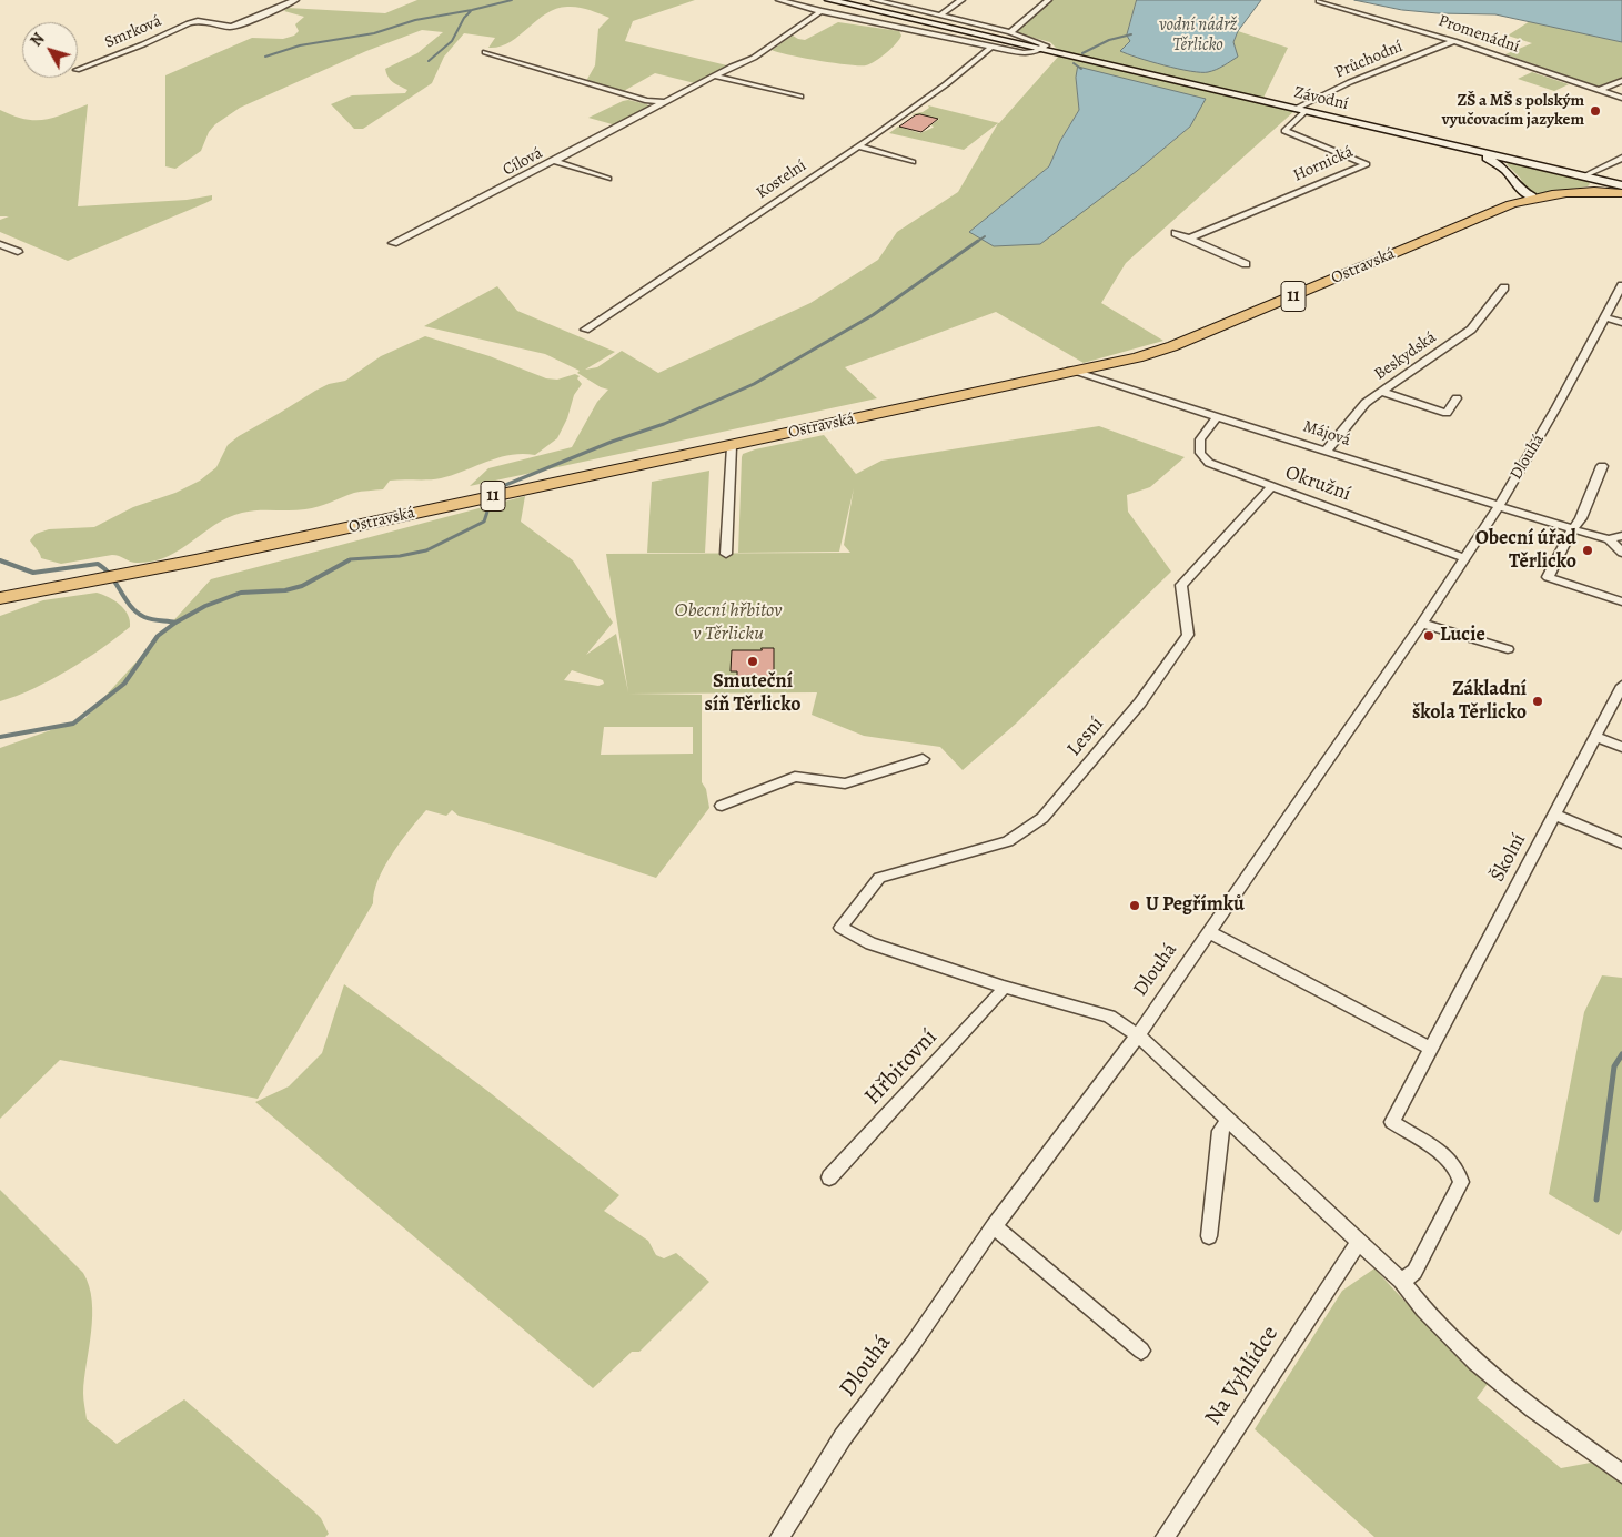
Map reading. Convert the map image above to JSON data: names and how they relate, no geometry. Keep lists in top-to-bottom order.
{
  "streets": {
    "main road": ["Závodní", "Ostravská", "11"],
    "street": [
      "Smrková",
      "Promenádní",
      "Průchodní",
      "Cílová",
      "Hornická",
      "Kostelní",
      "Beskydská",
      "Májová",
      "Dlouhá",
      "Okružní",
      "Lesní",
      "Školní",
      "Hřbitovní",
      "Na Vyhlídce"
    ]
  },
  "crossings": [
    ["Promenádní", "Průchodní"],
    ["Průchodní", "Závodní"],
    ["Průchodní", "Hornická"],
    ["Závodní", "Cílová"],
    ["Závodní", "Hornická"],
    ["Závodní", "Kostelní"],
    ["Závodní", "Ostravská"],
    ["Ostravská", "Májová"],
    ["Beskydská", "Májová"],
    ["Májová", "Dlouhá"],
    ["Májová", "Okružní"],
    ["Dlouhá", "Okružní"],
    ["Okružní", "Lesní"],
    ["Lesní", "Hřbitovní"]
  ],
  "water": ["vodní nádrž Těrlicko"],
  "parks": ["Obecní hřbitov v Těrlicku"],
  "places": [
    "ZŠ a MŠ s polským vyučovacím jazykem",
    "Obecní úřad Těrlicko",
    "Lucie",
    "Smuteční síň Těrlicko",
    "Základní škola Těrlicko",
    "U Pegřímků"
  ],
  "north": "top left"
}
